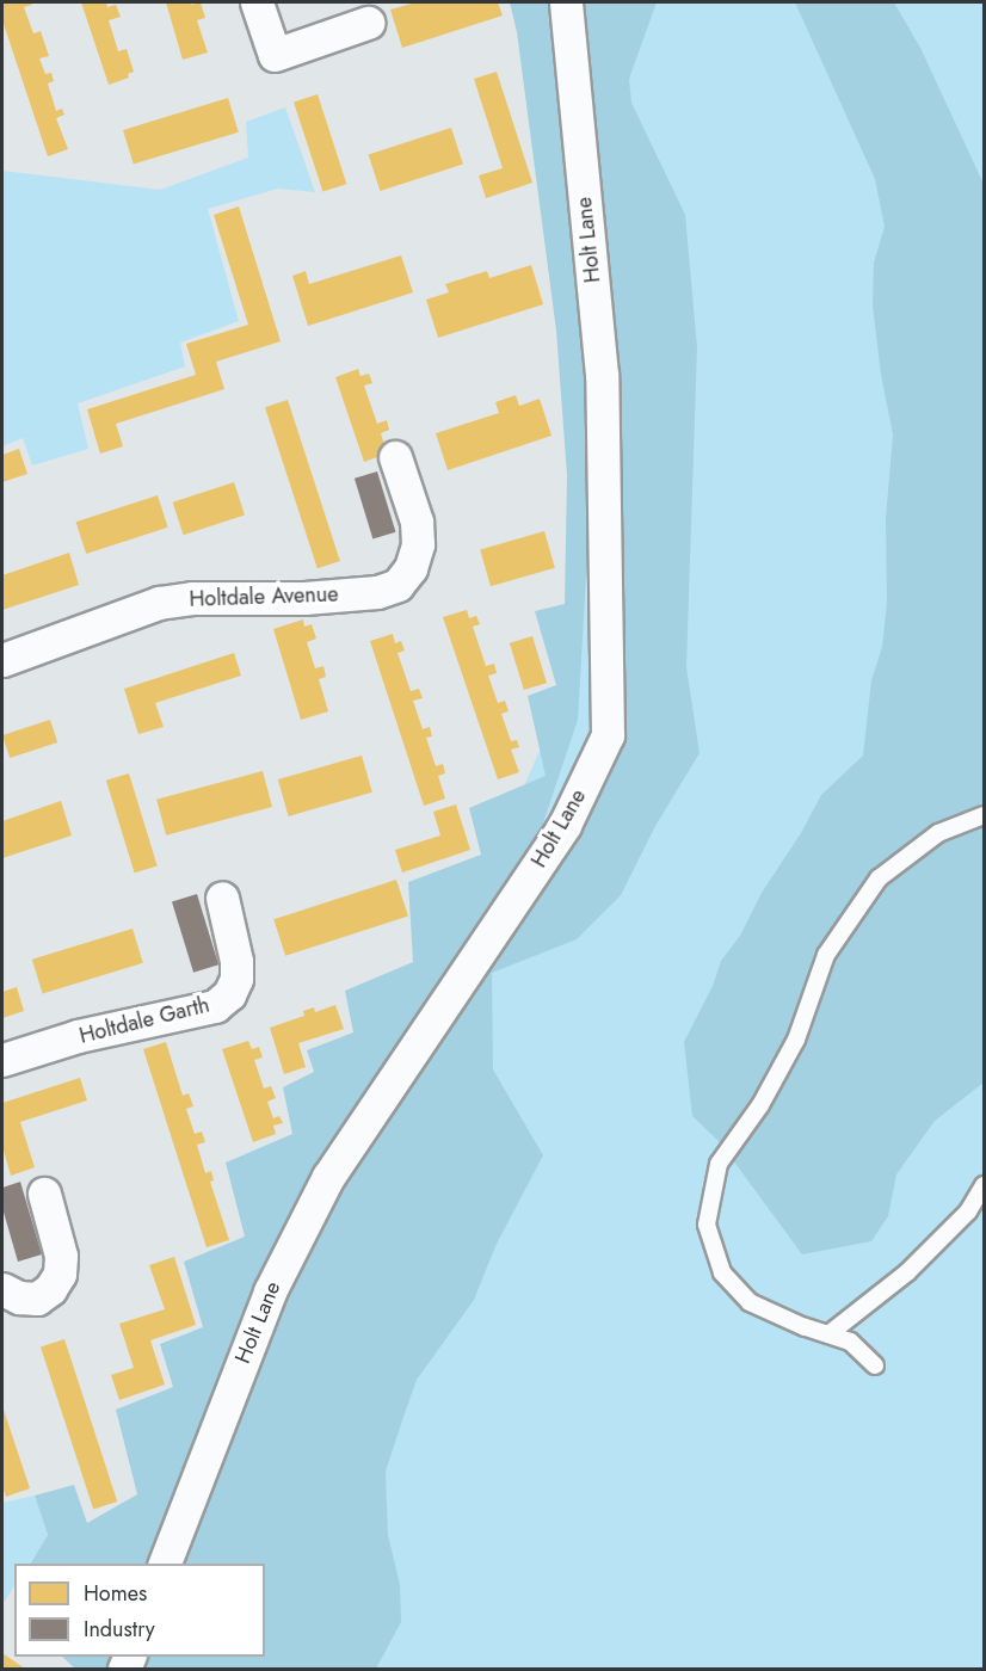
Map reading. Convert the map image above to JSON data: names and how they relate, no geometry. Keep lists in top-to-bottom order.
{
  "streets": {
    "street": ["Holt Lane", "Holtdale Avenue", "Holtdale Garth"]
  },
  "legend": ["Homes", "Industry"]
}
